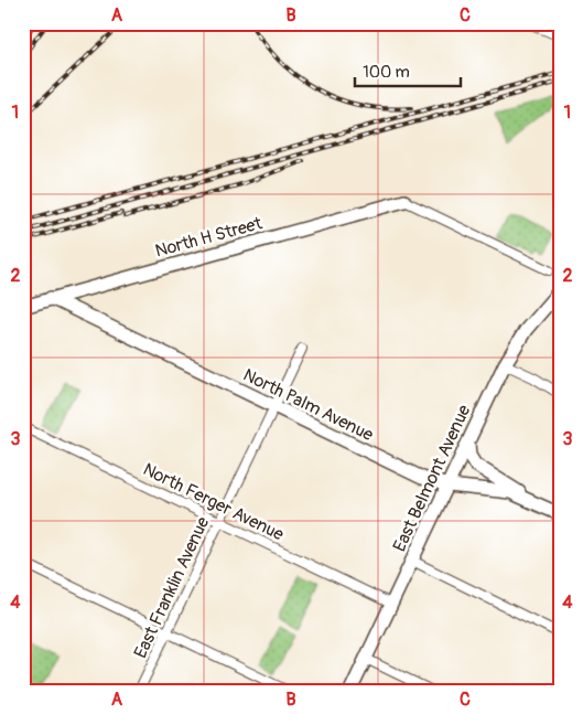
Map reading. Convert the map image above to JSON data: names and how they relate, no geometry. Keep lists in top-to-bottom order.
{
  "streets": {
    "main road": ["North H Street", "North Palm Avenue", "East Belmont Avenue"],
    "street": ["North Ferger Avenue", "East Franklin Avenue"]
  },
  "crossings": [
    ["North H Street", "North Palm Avenue"],
    ["North Palm Avenue", "East Belmont Avenue"],
    ["North Palm Avenue", "East Franklin Avenue"],
    ["East Belmont Avenue", "North Ferger Avenue"],
    ["North Ferger Avenue", "East Franklin Avenue"]
  ],
  "scale_bar": "100 m",
  "grid": {
    "columns": ["A", "B", "C"],
    "rows": [
      "1",
      "2",
      "3",
      "4"
    ]
  }
}
